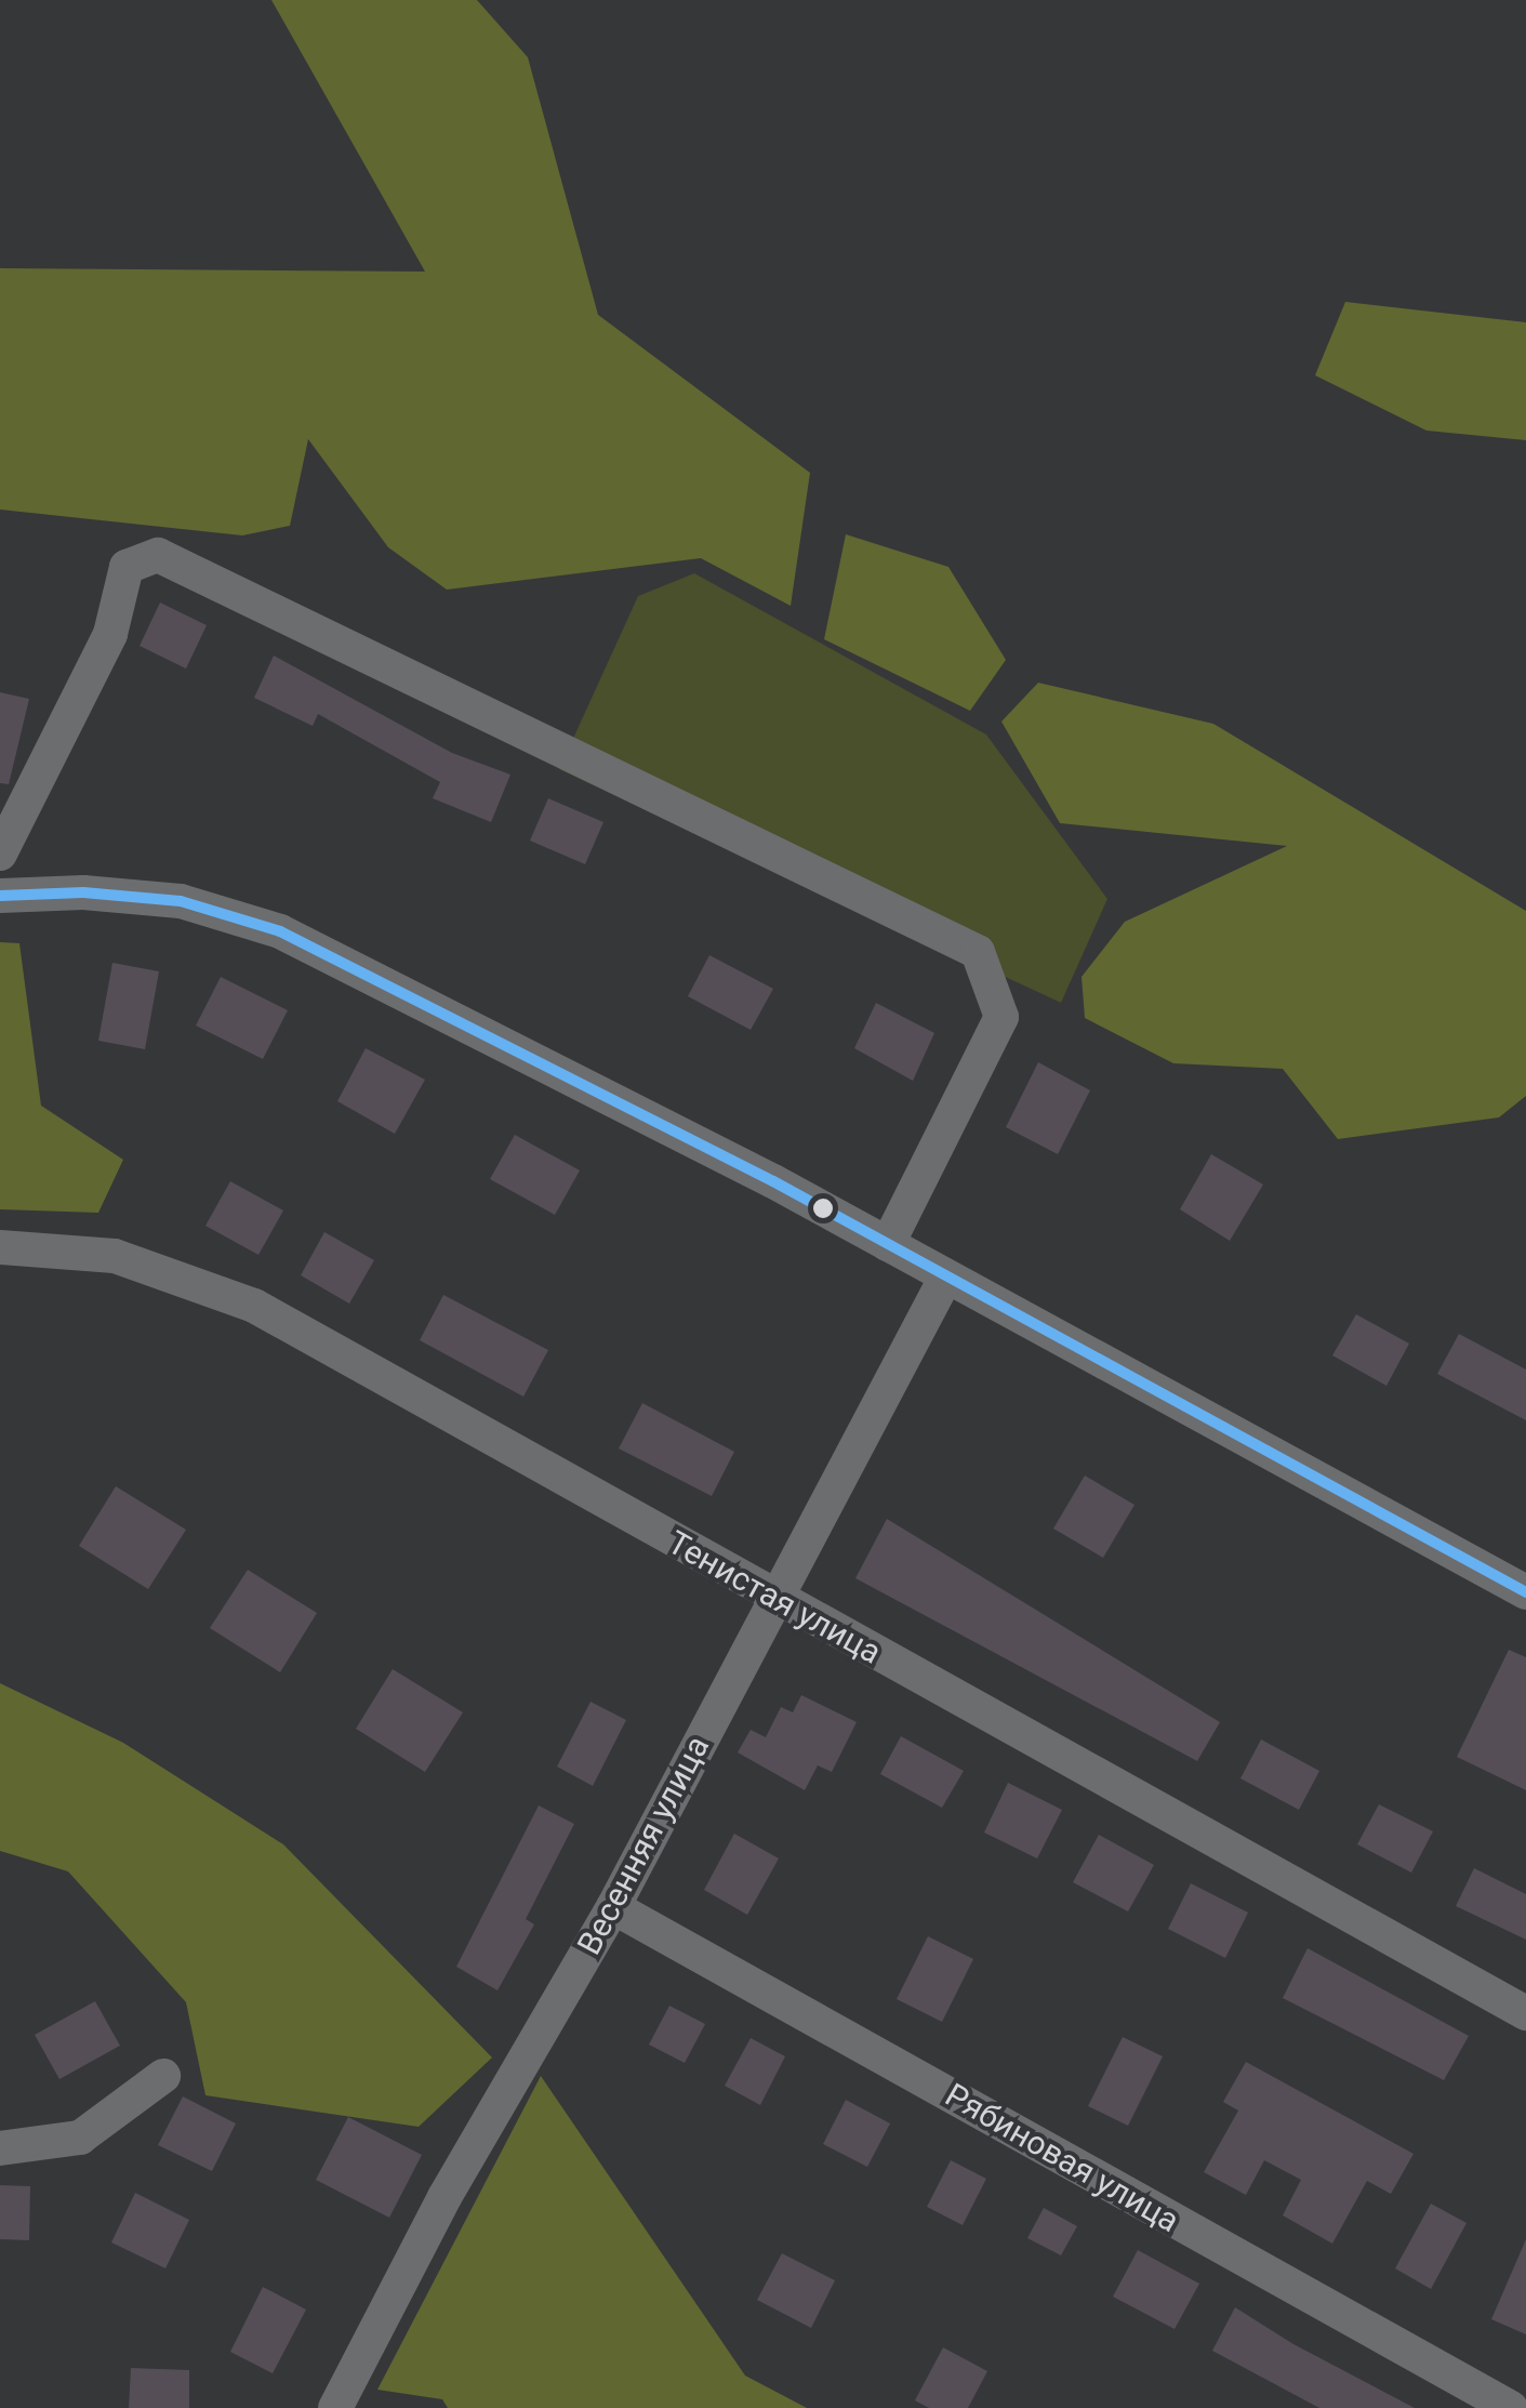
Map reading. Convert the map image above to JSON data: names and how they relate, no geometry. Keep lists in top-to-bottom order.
{
  "streets": {
    "street": ["Тенистая улица", "Весенняя улица", "Рябиновая улица"]
  },
  "crossings": [
    ["Тенистая улица", "Весенняя улица"],
    ["Весенняя улица", "Рябиновая улица"]
  ]
}
